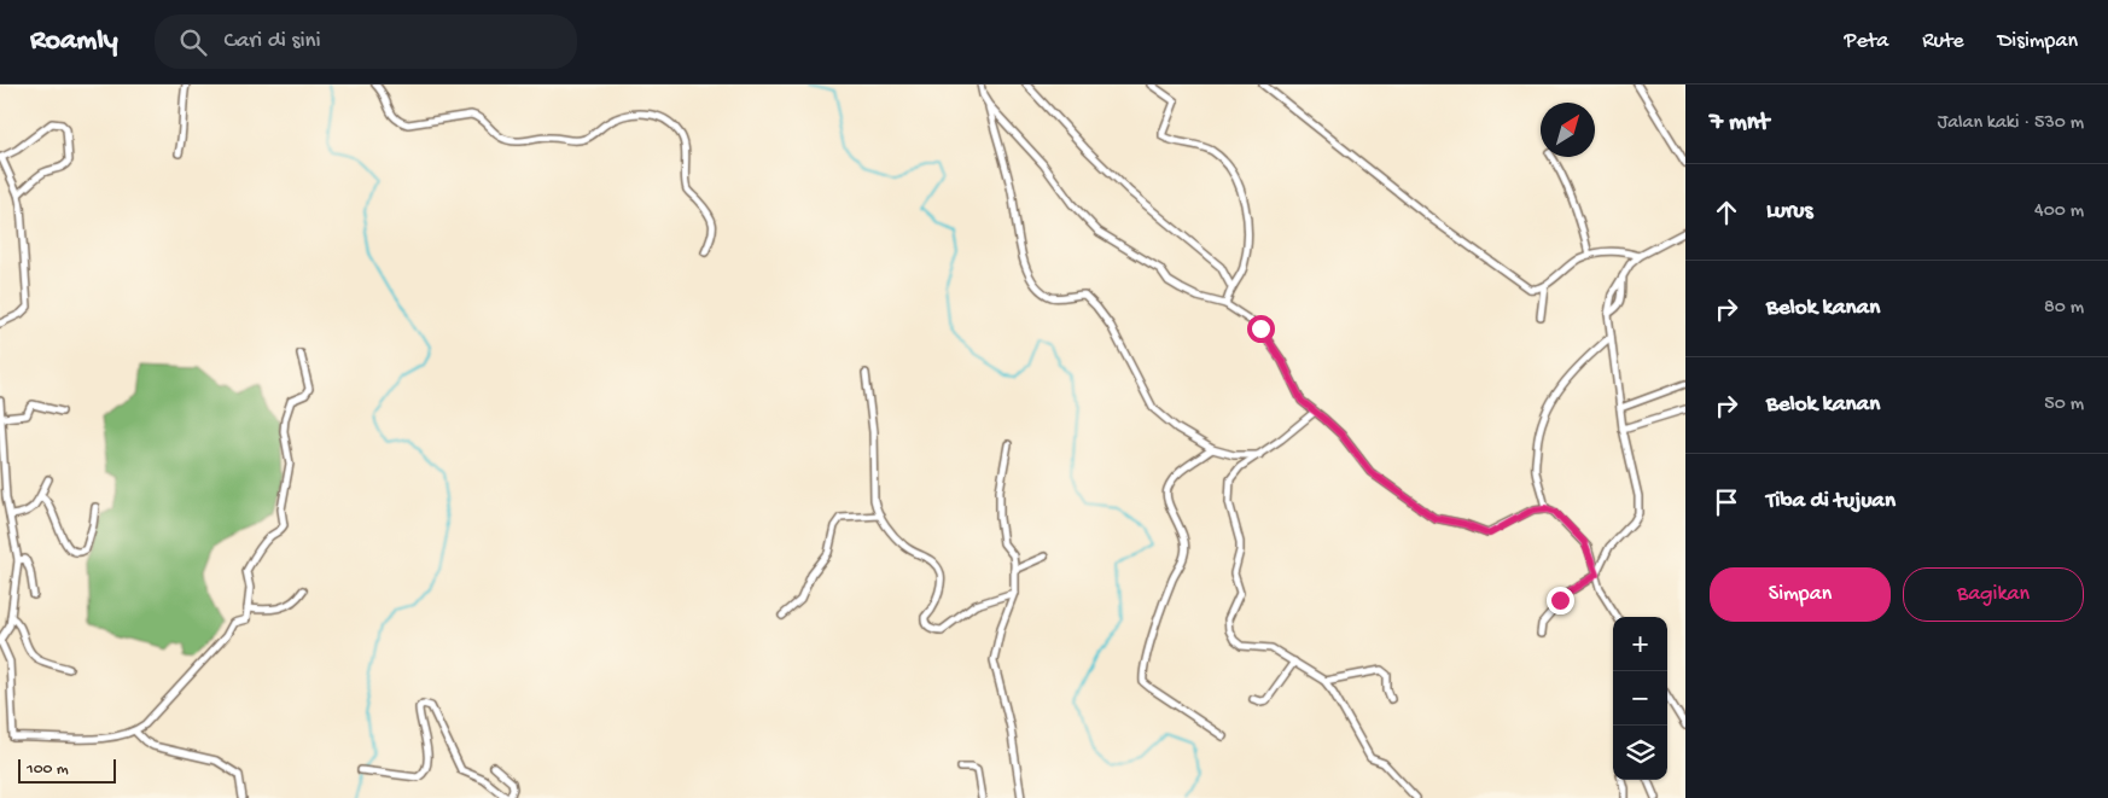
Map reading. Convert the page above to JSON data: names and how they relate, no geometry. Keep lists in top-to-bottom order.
{
  "scale_bar": "100 m",
  "north": "top right",
  "page": {
    "header": "Roamly",
    "search": "Cari di sini",
    "nav": ["Peta", "Rute", "Disimpan"],
    "heading": ["7 mnt", "Jalan kaki · 530 m"],
    "list": [
      ["Lurus", "400 m"],
      ["Belok kanan", "80 m"],
      ["Belok kanan", "50 m"],
      "Tiba di tujuan"
    ],
    "buttons": ["Simpan", "Bagikan"],
    "map_buttons": ["+", "−"],
    "scale": "100 m"
  }
}
